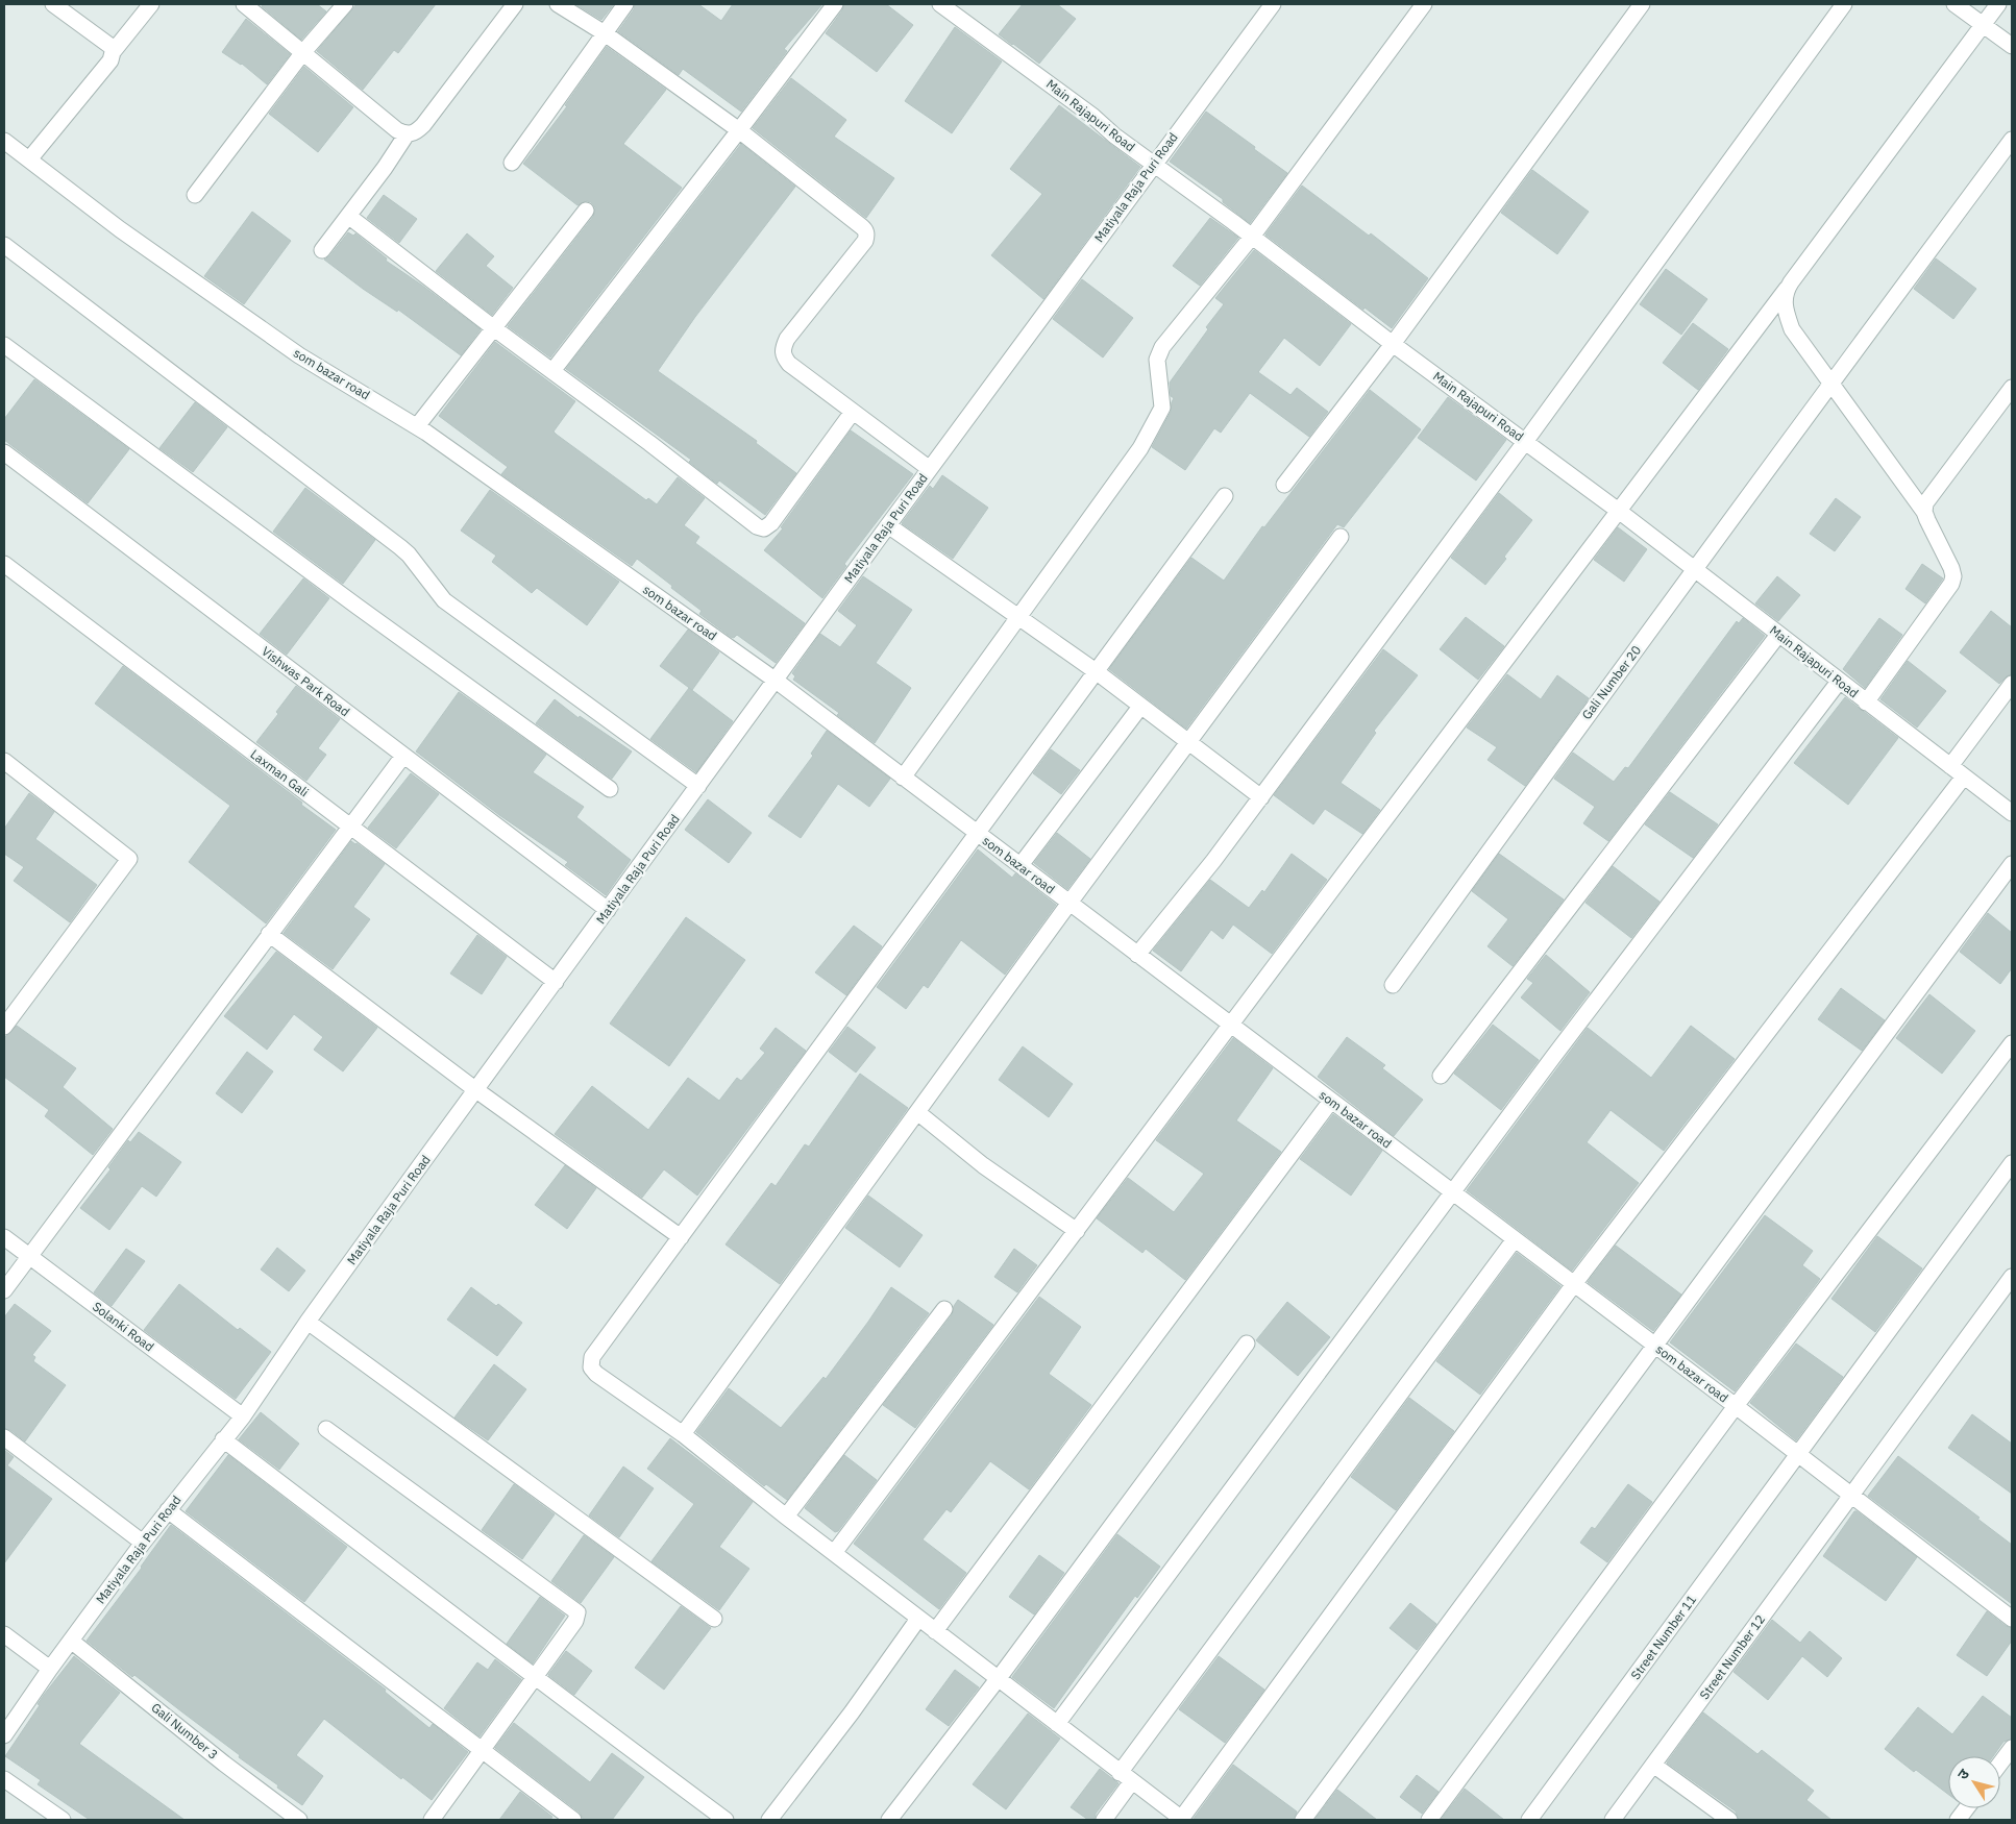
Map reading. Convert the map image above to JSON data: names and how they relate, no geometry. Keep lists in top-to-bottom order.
{
  "streets": {
    "street": [
      "Main Rajapuri Road",
      "Matiyala Raja Puri Road",
      "som bazar road",
      "Vishwas Park Road",
      "Gali Number 20",
      "Laxman Gali",
      "Solanki Road",
      "Street Number 11",
      "Street Number 12",
      "Gali Number 3"
    ]
  },
  "crossings": [
    ["Main Rajapuri Road", "Matiyala Raja Puri Road"],
    ["Main Rajapuri Road", "Gali Number 20"],
    ["Matiyala Raja Puri Road", "som bazar road"],
    ["Matiyala Raja Puri Road", "Vishwas Park Road"],
    ["Matiyala Raja Puri Road", "Laxman Gali"],
    ["Matiyala Raja Puri Road", "Solanki Road"],
    ["Matiyala Raja Puri Road", "Gali Number 3"],
    ["som bazar road", "Street Number 11"],
    ["som bazar road", "Street Number 12"]
  ],
  "north": "top left"
}
